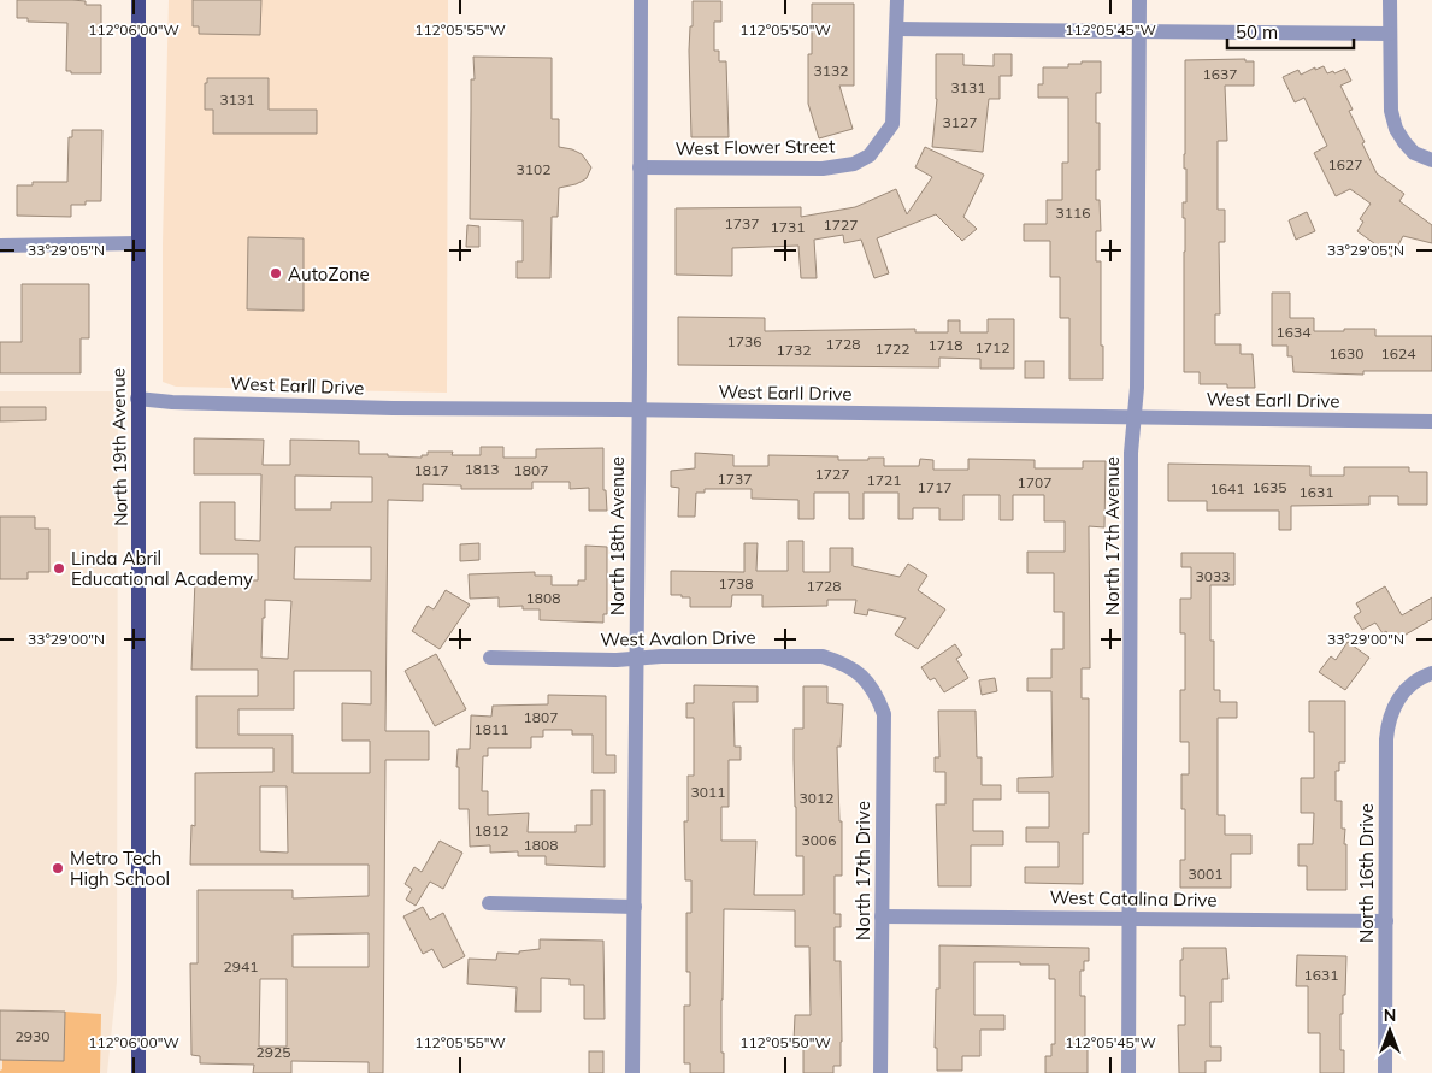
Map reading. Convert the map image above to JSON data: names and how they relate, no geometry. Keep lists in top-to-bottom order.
{
  "streets": {
    "main road": ["North 19th Avenue"],
    "street": [
      "West Flower Street",
      "West Earll Drive",
      "North 18th Avenue",
      "North 17th Avenue",
      "West Avalon Drive",
      "North 17th Drive",
      "North 16th Drive",
      "West Catalina Drive"
    ]
  },
  "crossings": [
    ["West Flower Street", "North 18th Avenue"],
    ["West Earll Drive", "North 19th Avenue"],
    ["West Earll Drive", "North 18th Avenue"],
    ["West Earll Drive", "North 17th Avenue"],
    ["North 18th Avenue", "West Avalon Drive"],
    ["North 17th Avenue", "West Catalina Drive"],
    ["West Avalon Drive", "North 17th Drive"],
    ["North 17th Drive", "West Catalina Drive"],
    ["North 16th Drive", "West Catalina Drive"]
  ],
  "places": ["AutoZone", "Linda Abril Educational Academy", "Metro Tech High School"],
  "house_numbers": [
    "3132",
    "1637",
    "3131",
    "3131",
    "3127",
    "1627",
    "3102",
    "3116",
    "1737",
    "1727",
    "1731",
    "1634",
    "1736",
    "1728",
    "1718",
    "1712",
    "1722",
    "1732",
    "1630",
    "1624",
    "1813",
    "1817",
    "1807",
    "1727",
    "1737",
    "1721",
    "1707",
    "1717",
    "1635",
    "1641",
    "1631",
    "3033",
    "1738",
    "1728",
    "1808",
    "1807",
    "1811",
    "3011",
    "3012",
    "1812",
    "3006",
    "1808",
    "3001",
    "2941",
    "1631",
    "2930",
    "2925"
  ],
  "scale_bar": "50 m",
  "north": "top",
  "coordinates": [
    "112°06'00\"W",
    "112°05'55\"W",
    "112°05'50\"W",
    "112°05'45\"W",
    "33°29'05\"N",
    "33°29'00\"N"
  ]
}
